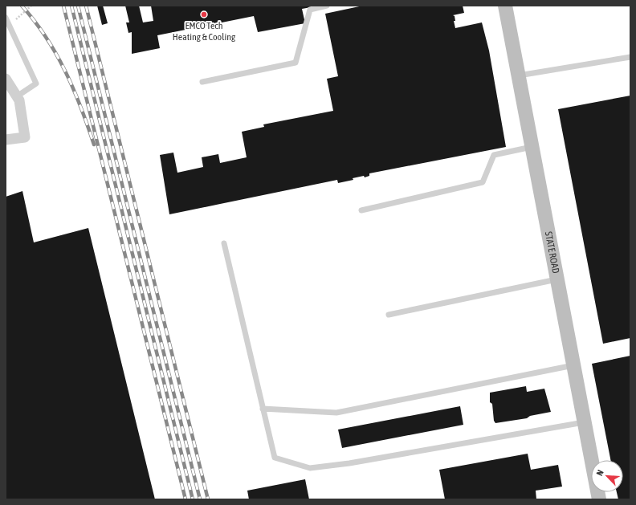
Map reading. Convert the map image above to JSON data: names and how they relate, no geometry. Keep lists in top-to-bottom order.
{
  "streets": {
    "main road": ["STATE ROAD"]
  },
  "places": ["EMCO Tech Heating & Cooling"],
  "north": "top left"
}
